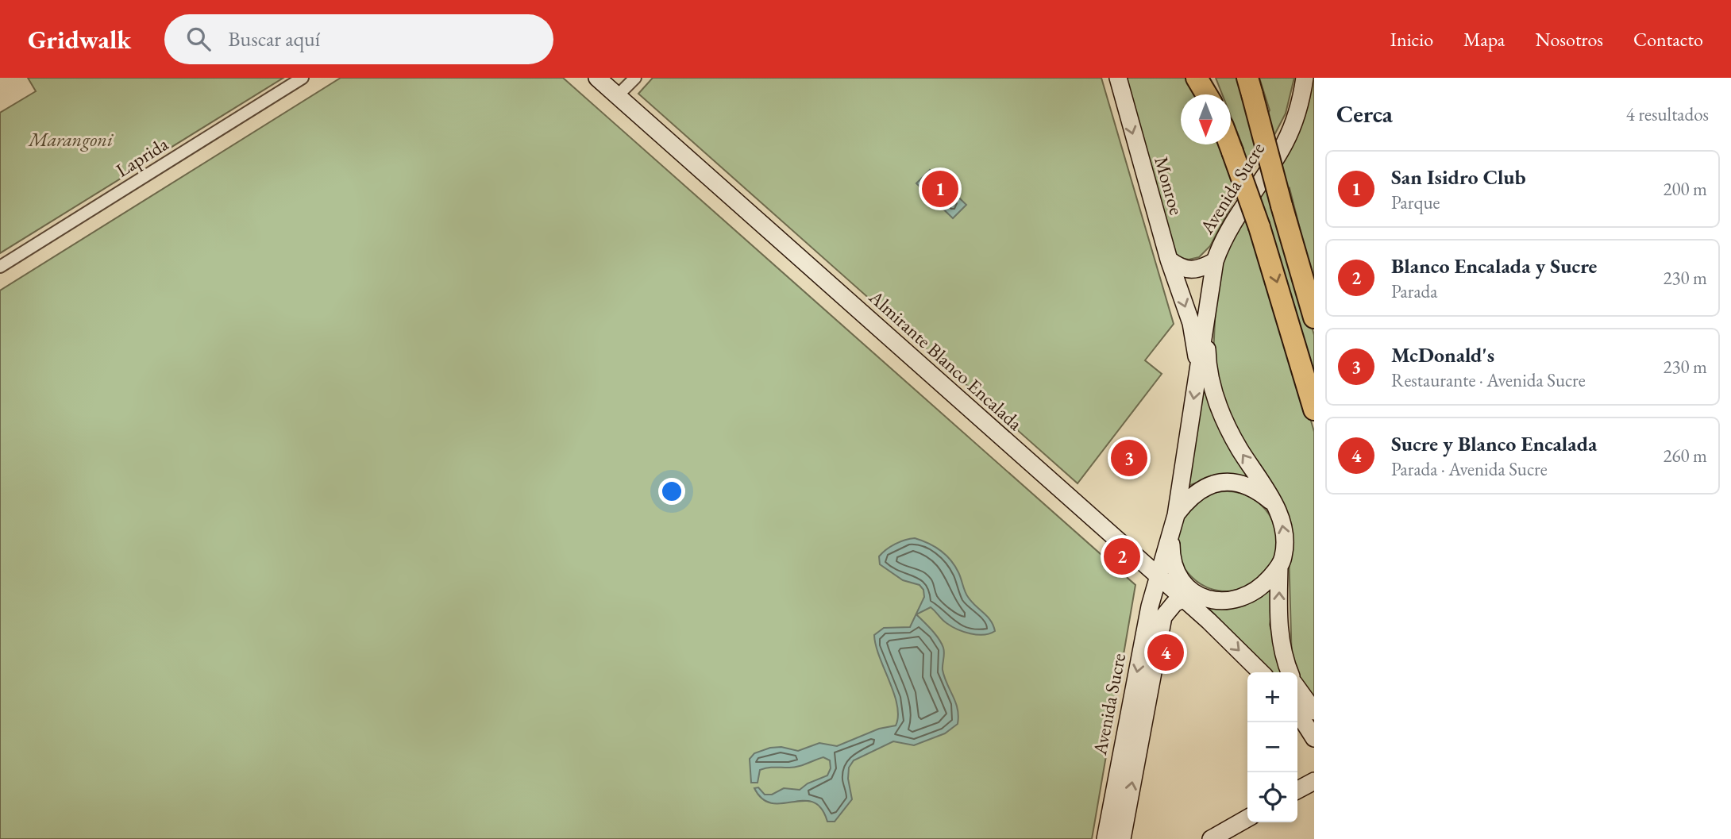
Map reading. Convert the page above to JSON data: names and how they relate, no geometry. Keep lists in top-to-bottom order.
{
  "streets": {
    "main road": ["Monroe", "Avenida Sucre", "Almirante Blanco Encalada"],
    "street": ["Laprida"]
  },
  "crossings": [
    ["Monroe", "Avenida Sucre"],
    ["Avenida Sucre", "Almirante Blanco Encalada"]
  ],
  "one_way": ["Monroe"],
  "parks": ["Marangoni"],
  "north": "bottom",
  "page": {
    "header": "Gridwalk",
    "search": "Buscar aquí",
    "nav": [
      "Inicio",
      "Mapa",
      "Nosotros",
      "Contacto"
    ],
    "heading": ["Cerca", "4 resultados"],
    "list": [
      {
        "mark": "1",
        "name": "San Isidro Club",
        "note": "Parque",
        "value": "200 m"
      },
      {
        "mark": "2",
        "name": "Blanco Encalada y Sucre",
        "note": "Parada",
        "value": "230 m"
      },
      {
        "mark": "3",
        "name": "McDonald's",
        "note": "Restaurante · Avenida Sucre",
        "value": "230 m"
      },
      {
        "mark": "4",
        "name": "Sucre y Blanco Encalada",
        "note": "Parada · Avenida Sucre",
        "value": "260 m"
      }
    ],
    "pins": [
      "1",
      "3",
      "2",
      "4"
    ],
    "map_buttons": ["+", "−"]
  }
}
